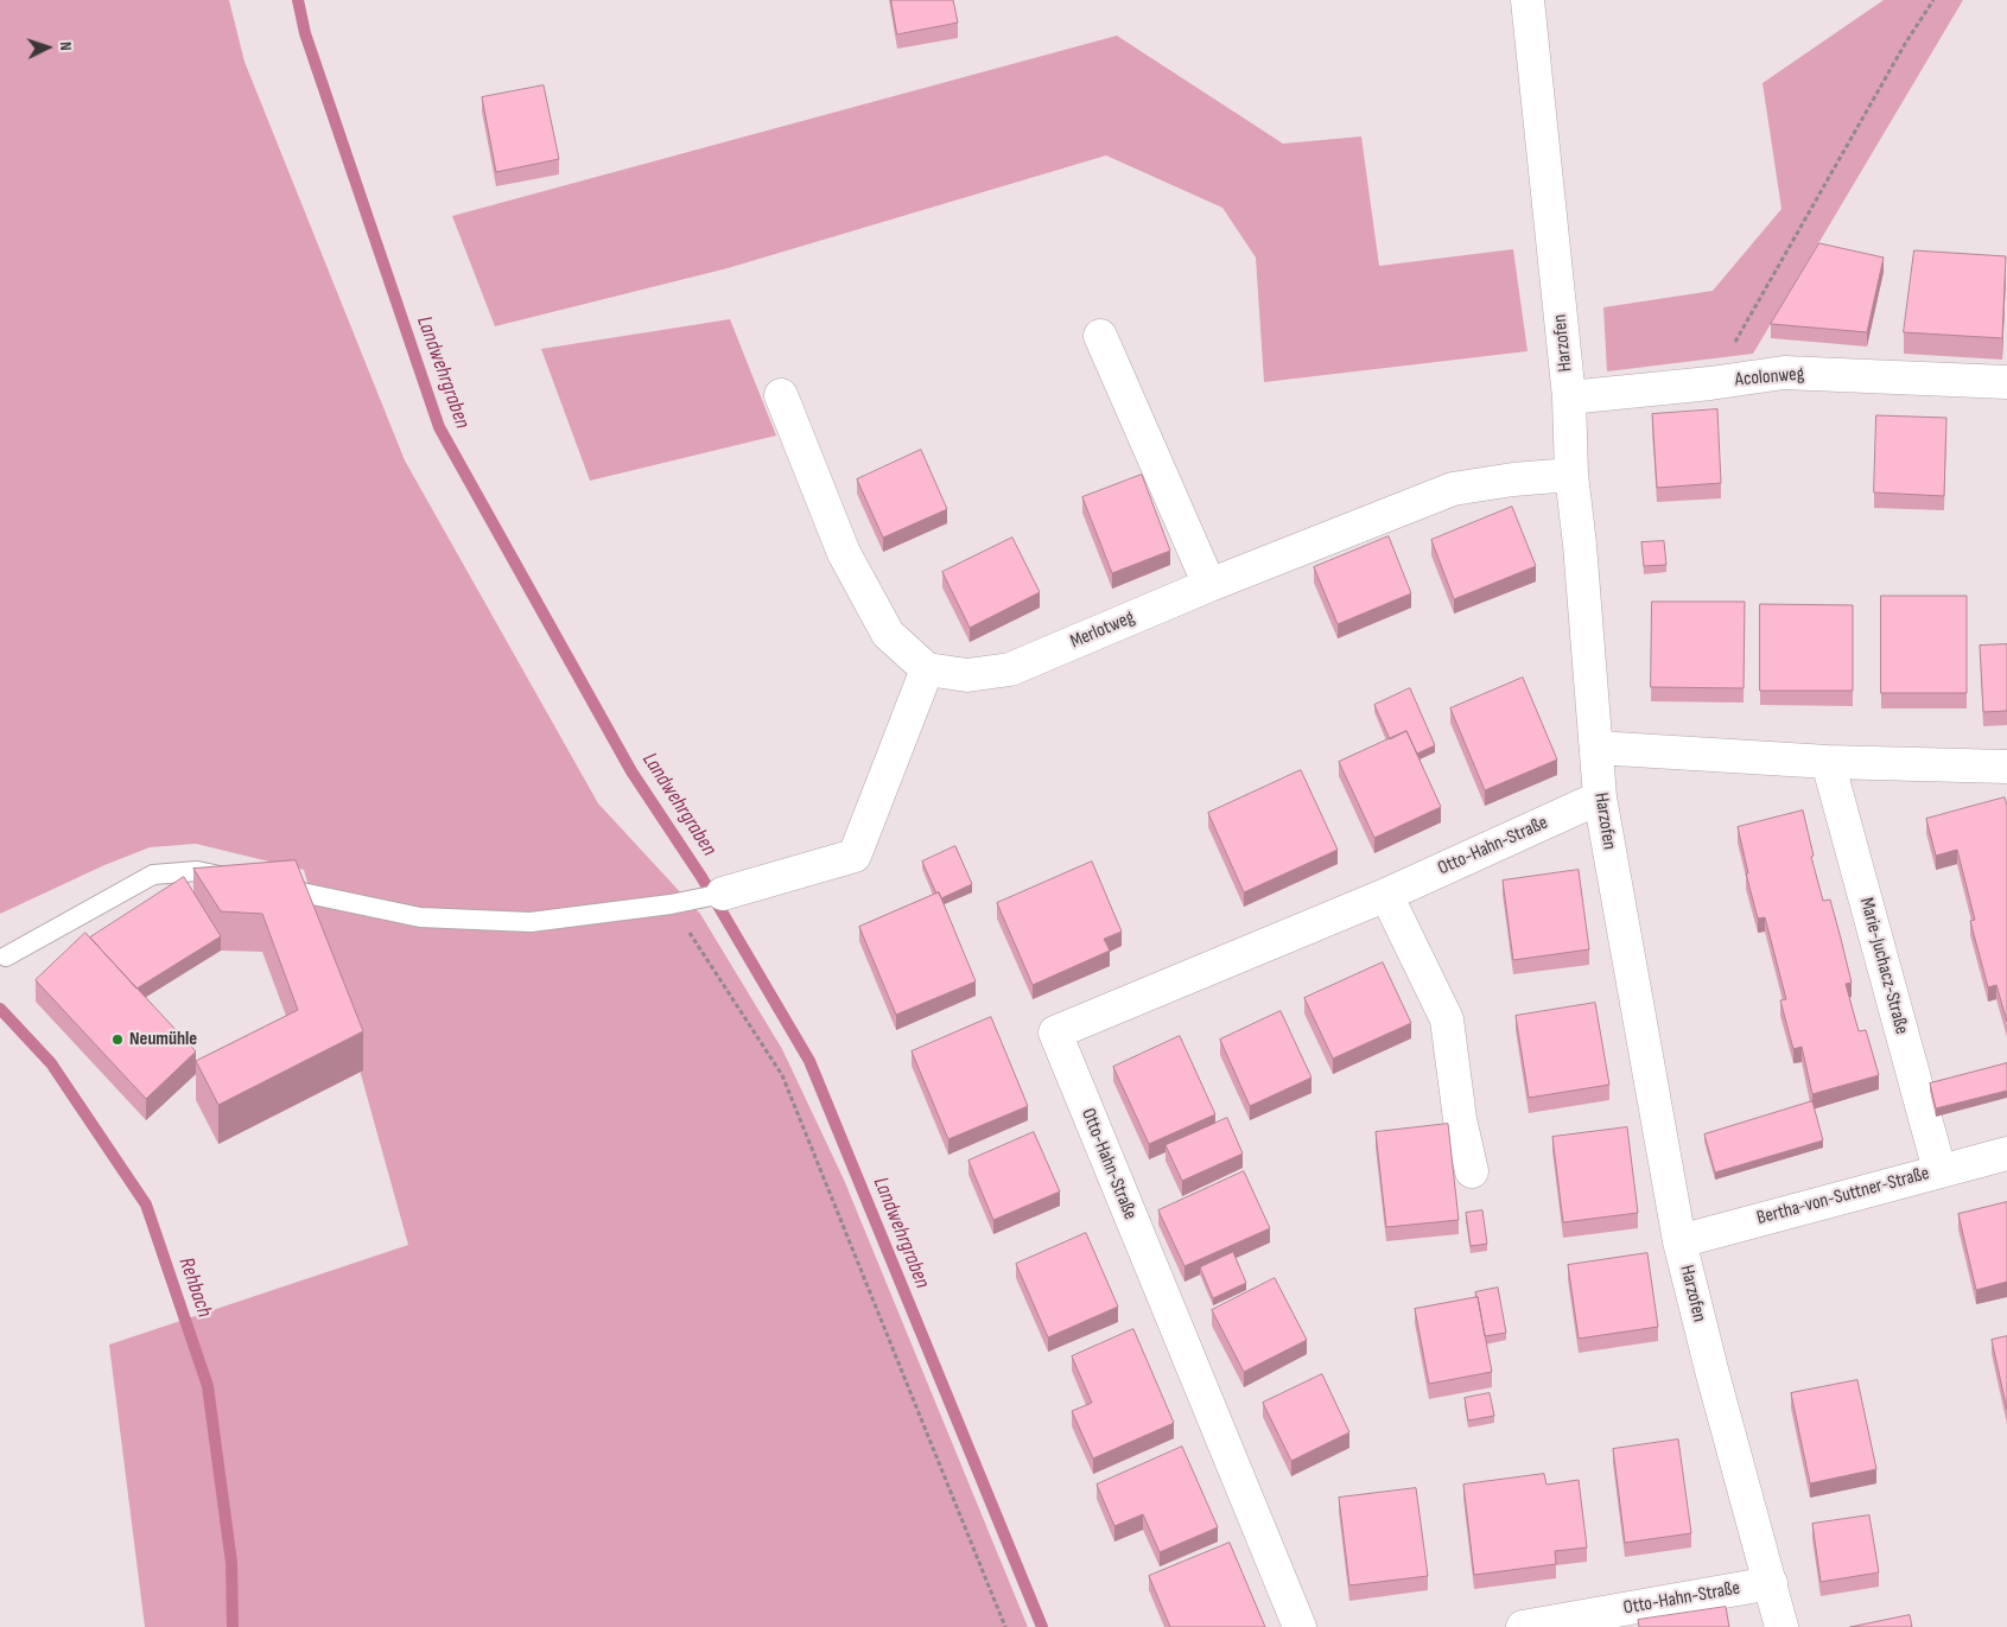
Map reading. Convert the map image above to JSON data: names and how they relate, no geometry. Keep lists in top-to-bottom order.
{
  "streets": {
    "street": [
      "Harzofen",
      "Acolonweg",
      "Merlotweg",
      "Otto-Hahn-Straße",
      "Marie-Juchacz-Straße",
      "Bertha-von-Suttner-Straße"
    ]
  },
  "crossings": [
    ["Harzofen", "Acolonweg"],
    ["Harzofen", "Merlotweg"],
    ["Harzofen", "Otto-Hahn-Straße"],
    ["Harzofen", "Bertha-von-Suttner-Straße"],
    ["Marie-Juchacz-Straße", "Bertha-von-Suttner-Straße"]
  ],
  "water": ["Landwehrgraben", "Rehbach"],
  "places": ["Neumühle"],
  "north": "right"
}
